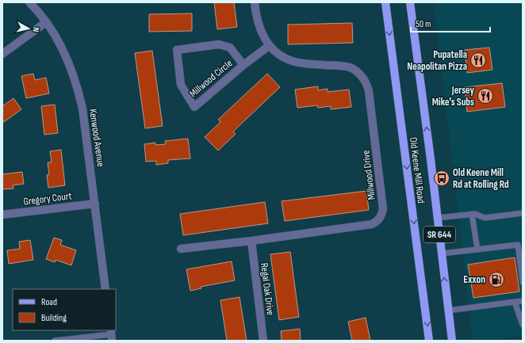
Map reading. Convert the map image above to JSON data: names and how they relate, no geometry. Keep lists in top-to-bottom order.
{
  "streets": {
    "main road": ["Old Keene Mill Road", "SR 644"],
    "street": [
      "Millwood Circle",
      "Kenwood Avenue",
      "Millwood Drive",
      "Gregory Court",
      "Regal Oak Drive"
    ]
  },
  "crossings": [
    ["Millwood Circle", "Millwood Drive"],
    ["Kenwood Avenue", "Gregory Court"],
    ["Millwood Drive", "Regal Oak Drive"]
  ],
  "places": {
    "restaurant": ["Pupatella Neapolitan Pizza", "Jersey Mike's Subs"],
    "bus stop": ["Old Keene Mill Rd at Rolling Rd"],
    "fuel station": ["Exxon"]
  },
  "legend": ["Road", "Building"],
  "scale_bar": "50 m",
  "north": "right"
}
